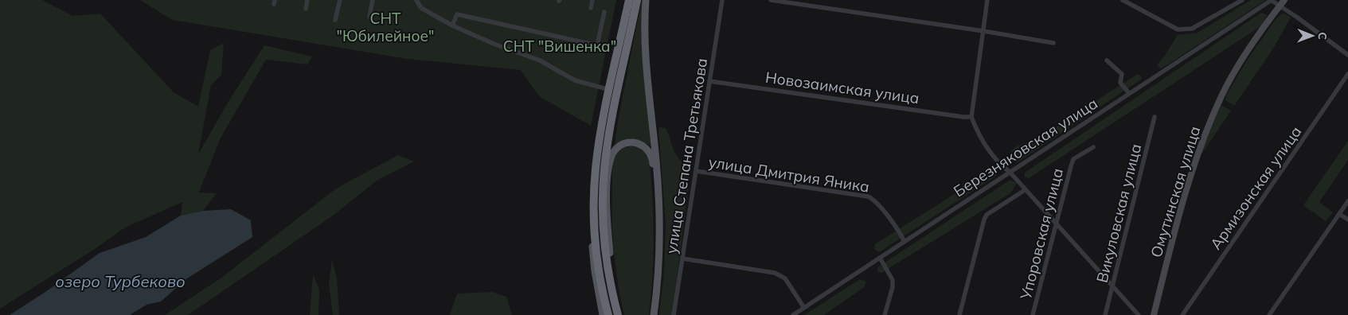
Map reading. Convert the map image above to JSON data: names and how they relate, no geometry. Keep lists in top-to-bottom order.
{
  "streets": {
    "street": [
      "Новозаимская улица",
      "Березняковская улица",
      "улица Степана Третьякова",
      "улица Дмитрия Яника",
      "Армизонская улица",
      "Омутинская улица",
      "Викуловская улица",
      "Упоровская улица"
    ]
  },
  "crossings": [
    ["Новозаимская улица", "улица Степана Третьякова"],
    ["Березняковская улица", "улица Дмитрия Яника"],
    ["улица Степана Третьякова", "улица Дмитрия Яника"]
  ],
  "water": ["озеро Турбеково"],
  "parks": ["СНТ \"Юбилейное\"", "СНТ \"Вишенка\""],
  "north": "right"
}
